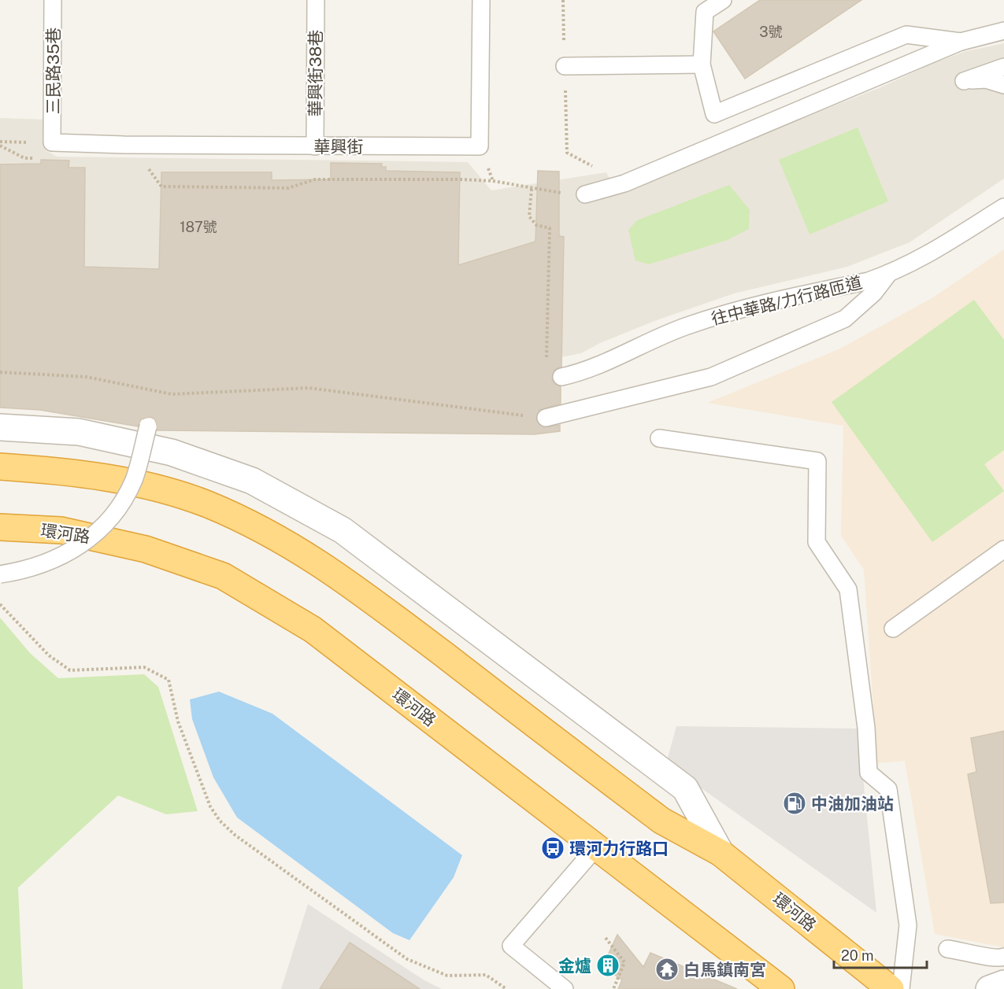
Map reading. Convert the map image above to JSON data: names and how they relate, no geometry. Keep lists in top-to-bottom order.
{
  "streets": {
    "highway": ["環河路"],
    "lane": [
      "三民路35巷",
      "華興街38巷",
      "華興街",
      "往中華路/力行路匝道"
    ]
  },
  "crossings": [
    ["三民路35巷", "華興街"],
    ["華興街38巷", "華興街"]
  ],
  "places": {
    "fuel station": ["中油加油站"],
    "bus stop": ["環河力行路口"],
    "building": ["金爐"],
    "temple": ["白馬鎮南宮"]
  },
  "house_numbers": ["3號", "187號"],
  "scale_bar": "20 m"
}
